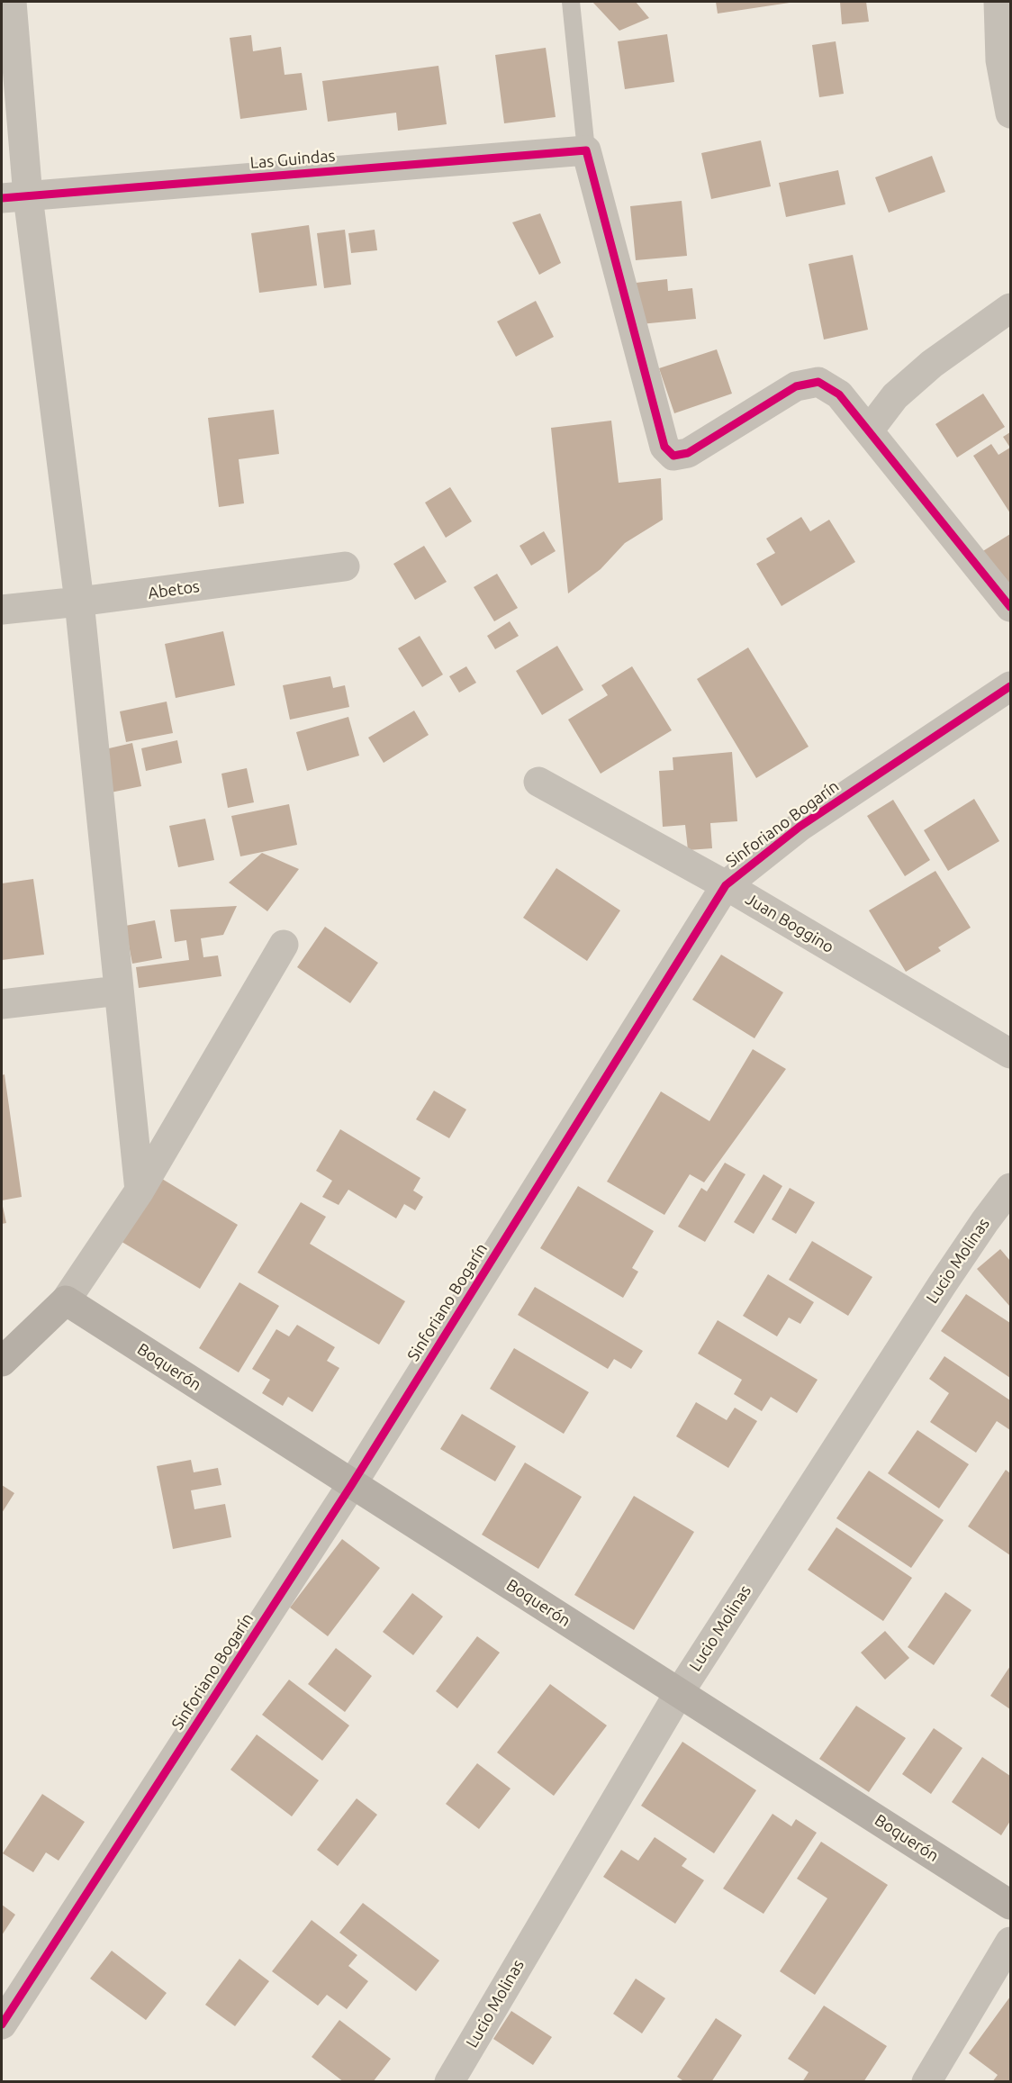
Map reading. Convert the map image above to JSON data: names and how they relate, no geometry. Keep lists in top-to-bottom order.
{
  "streets": {
    "street": [
      "Las Guindas",
      "Abetos",
      "Sinforiano Bogarín",
      "Juan Boggino",
      "Lucio Molinas",
      "Boquerón"
    ]
  },
  "crossings": [
    ["Sinforiano Bogarín", "Juan Boggino"],
    ["Sinforiano Bogarín", "Boquerón"],
    ["Lucio Molinas", "Boquerón"]
  ]
}
